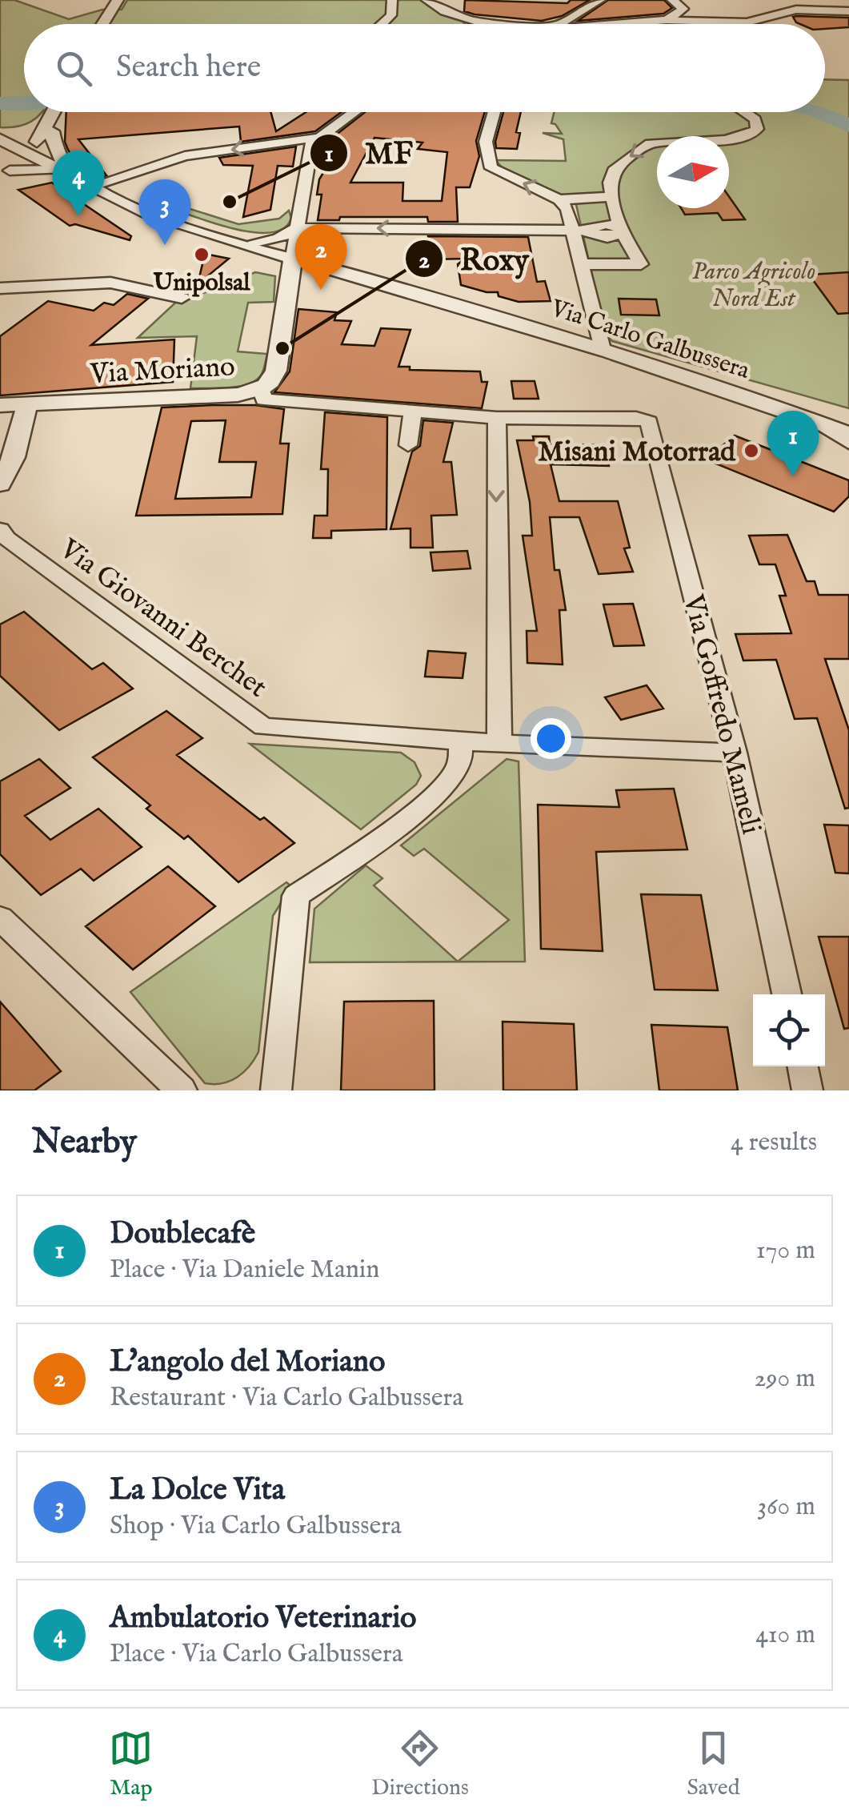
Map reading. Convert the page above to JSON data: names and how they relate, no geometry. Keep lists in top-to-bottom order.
{
  "streets": {
    "street": [
      "Via Carlo Galbussera",
      "Via Moriano",
      "Via Giovanni Berchet",
      "Via Goffredo Mameli"
    ]
  },
  "crossings": [
    ["Via Moriano", "Via Goffredo Mameli"],
    ["Via Giovanni Berchet", "Via Goffredo Mameli"]
  ],
  "parks": ["Parco Agricolo Nord Est"],
  "places": [
    "MF",
    "Unipolsal",
    "Roxy",
    "Misani Motorrad"
  ],
  "north": "right",
  "page": {
    "search": "Search here",
    "pins": [
      "4",
      "3",
      "2",
      "1"
    ],
    "heading": ["Nearby", "4 results"],
    "list": [
      {
        "mark": "1",
        "name": "Doublecafè",
        "note": "Place · Via Daniele Manin",
        "value": "170 m"
      },
      {
        "mark": "2",
        "name": "L'angolo del Moriano",
        "note": "Restaurant · Via Carlo Galbussera",
        "value": "290 m"
      },
      {
        "mark": "3",
        "name": "La Dolce Vita",
        "note": "Shop · Via Carlo Galbussera",
        "value": "360 m"
      },
      {
        "mark": "4",
        "name": "Ambulatorio Veterinario",
        "note": "Place · Via Carlo Galbussera",
        "value": "410 m"
      }
    ],
    "nav": ["Map", "Directions", "Saved"]
  }
}
